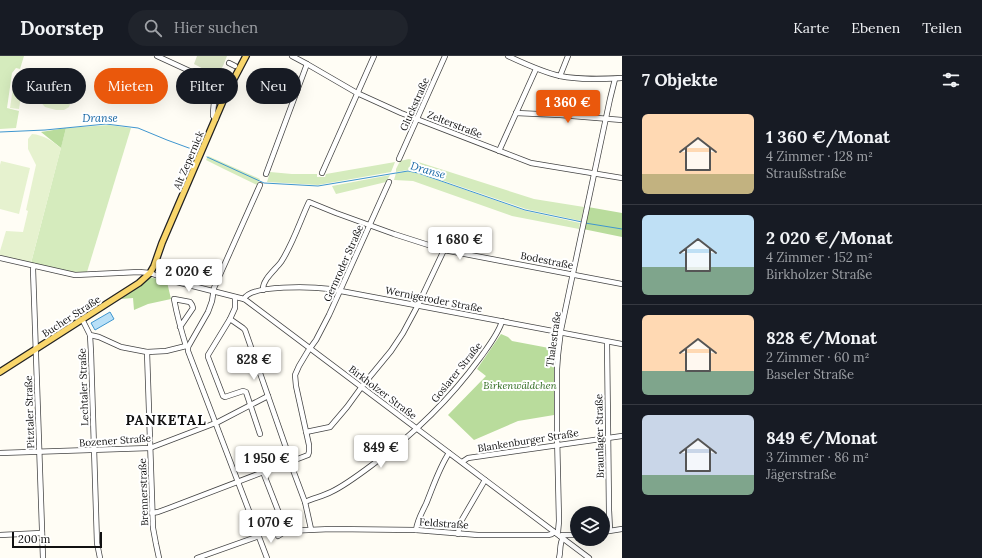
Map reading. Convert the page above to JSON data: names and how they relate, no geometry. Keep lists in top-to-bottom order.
{
  "streets": {
    "main road": ["Alt Zepernick", "Bucher Straße"],
    "street": [
      "Gluckstraße",
      "Zelterstraße",
      "Bodestraße",
      "Gernroder Straße",
      "Wernigeroder Straße",
      "Thalestraße",
      "Goslarer Straße",
      "Lechtaler Straße",
      "Birkholzer Straße",
      "Pitztaler Straße",
      "Braunlager Straße",
      "Bozener Straße",
      "Blankenburger Straße",
      "Brennerstraße",
      "Feldstraße"
    ]
  },
  "crossings": [
    ["Gluckstraße", "Zelterstraße"],
    ["Zelterstraße", "Thalestraße"],
    ["Alt Zepernick", "Bucher Straße"],
    ["Alt Zepernick", "Birkholzer Straße"],
    ["Bodestraße", "Gernroder Straße"],
    ["Bodestraße", "Wernigeroder Straße"],
    ["Bodestraße", "Thalestraße"],
    ["Gernroder Straße", "Wernigeroder Straße"],
    ["Gernroder Straße", "Birkholzer Straße"],
    ["Wernigeroder Straße", "Thalestraße"],
    ["Wernigeroder Straße", "Goslarer Straße"],
    ["Wernigeroder Straße", "Birkholzer Straße"],
    ["Wernigeroder Straße", "Braunlager Straße"],
    ["Bucher Straße", "Birkholzer Straße"],
    ["Bucher Straße", "Pitztaler Straße"],
    ["Thalestraße", "Birkholzer Straße"],
    ["Thalestraße", "Blankenburger Straße"],
    ["Thalestraße", "Feldstraße"],
    ["Goslarer Straße", "Birkholzer Straße"],
    ["Lechtaler Straße", "Bozener Straße"],
    ["Birkholzer Straße", "Pitztaler Straße"],
    ["Birkholzer Straße", "Blankenburger Straße"],
    ["Birkholzer Straße", "Feldstraße"],
    ["Pitztaler Straße", "Bozener Straße"],
    ["Braunlager Straße", "Blankenburger Straße"],
    ["Bozener Straße", "Brennerstraße"]
  ],
  "districts": ["PANKETAL"],
  "water": ["Dranse"],
  "parks": ["Birkenwäldchen"],
  "scale_bar": "200 m",
  "page": {
    "header": "Doorstep",
    "search": "Hier suchen",
    "nav": ["Karte", "Ebenen", "Teilen"],
    "heading": "7 Objekte",
    "chip": [
      "Kaufen",
      "Mieten",
      "Filter",
      "Neu"
    ],
    "price": [
      "1 360 €",
      "1 680 €",
      "2 020 €",
      "828 €",
      "849 €",
      "1 950 €",
      "1 070 €"
    ],
    "list": [
      {
        "name": "1 360 €/Monat",
        "note": "4 Zimmer · 128 m² · Straußstraße"
      },
      {
        "name": "2 020 €/Monat",
        "note": "4 Zimmer · 152 m² · Birkholzer Straße"
      },
      {
        "name": "828 €/Monat",
        "note": "2 Zimmer · 60 m² · Baseler Straße"
      },
      {
        "name": "849 €/Monat",
        "note": "3 Zimmer · 86 m² · Jägerstraße"
      }
    ],
    "scale": "200 m"
  }
}
